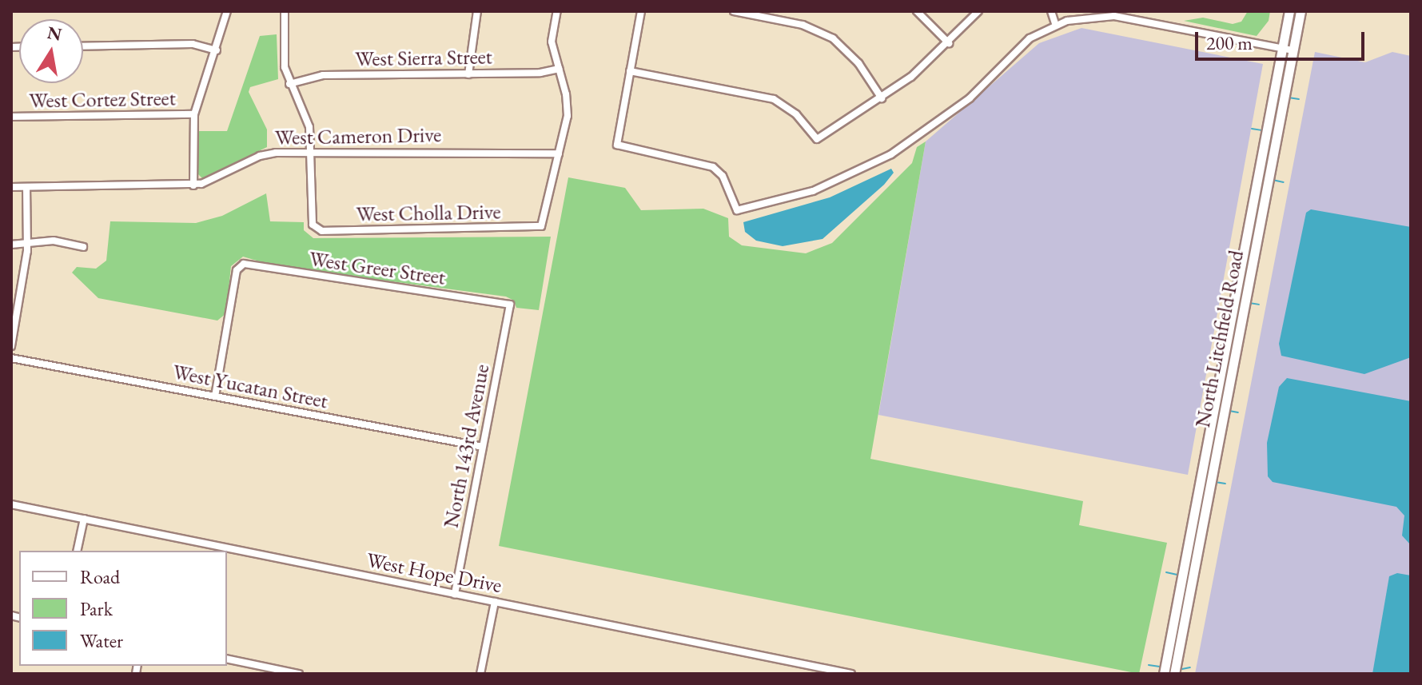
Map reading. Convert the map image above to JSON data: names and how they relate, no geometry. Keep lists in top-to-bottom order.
{
  "streets": {
    "main road": ["North Litchfield Road"],
    "street": [
      "West Sierra Street",
      "West Cortez Street",
      "West Cameron Drive",
      "West Cholla Drive",
      "West Greer Street",
      "West Yucatan Street",
      "North 143rd Avenue",
      "West Hope Drive"
    ]
  },
  "crossings": [
    ["West Cameron Drive", "West Cholla Drive"],
    ["West Greer Street", "West Yucatan Street"],
    ["West Greer Street", "North 143rd Avenue"],
    ["West Yucatan Street", "North 143rd Avenue"],
    ["North 143rd Avenue", "West Hope Drive"]
  ],
  "legend": ["Road", "Park", "Water"],
  "scale_bar": "200 m",
  "north": "top"
}
